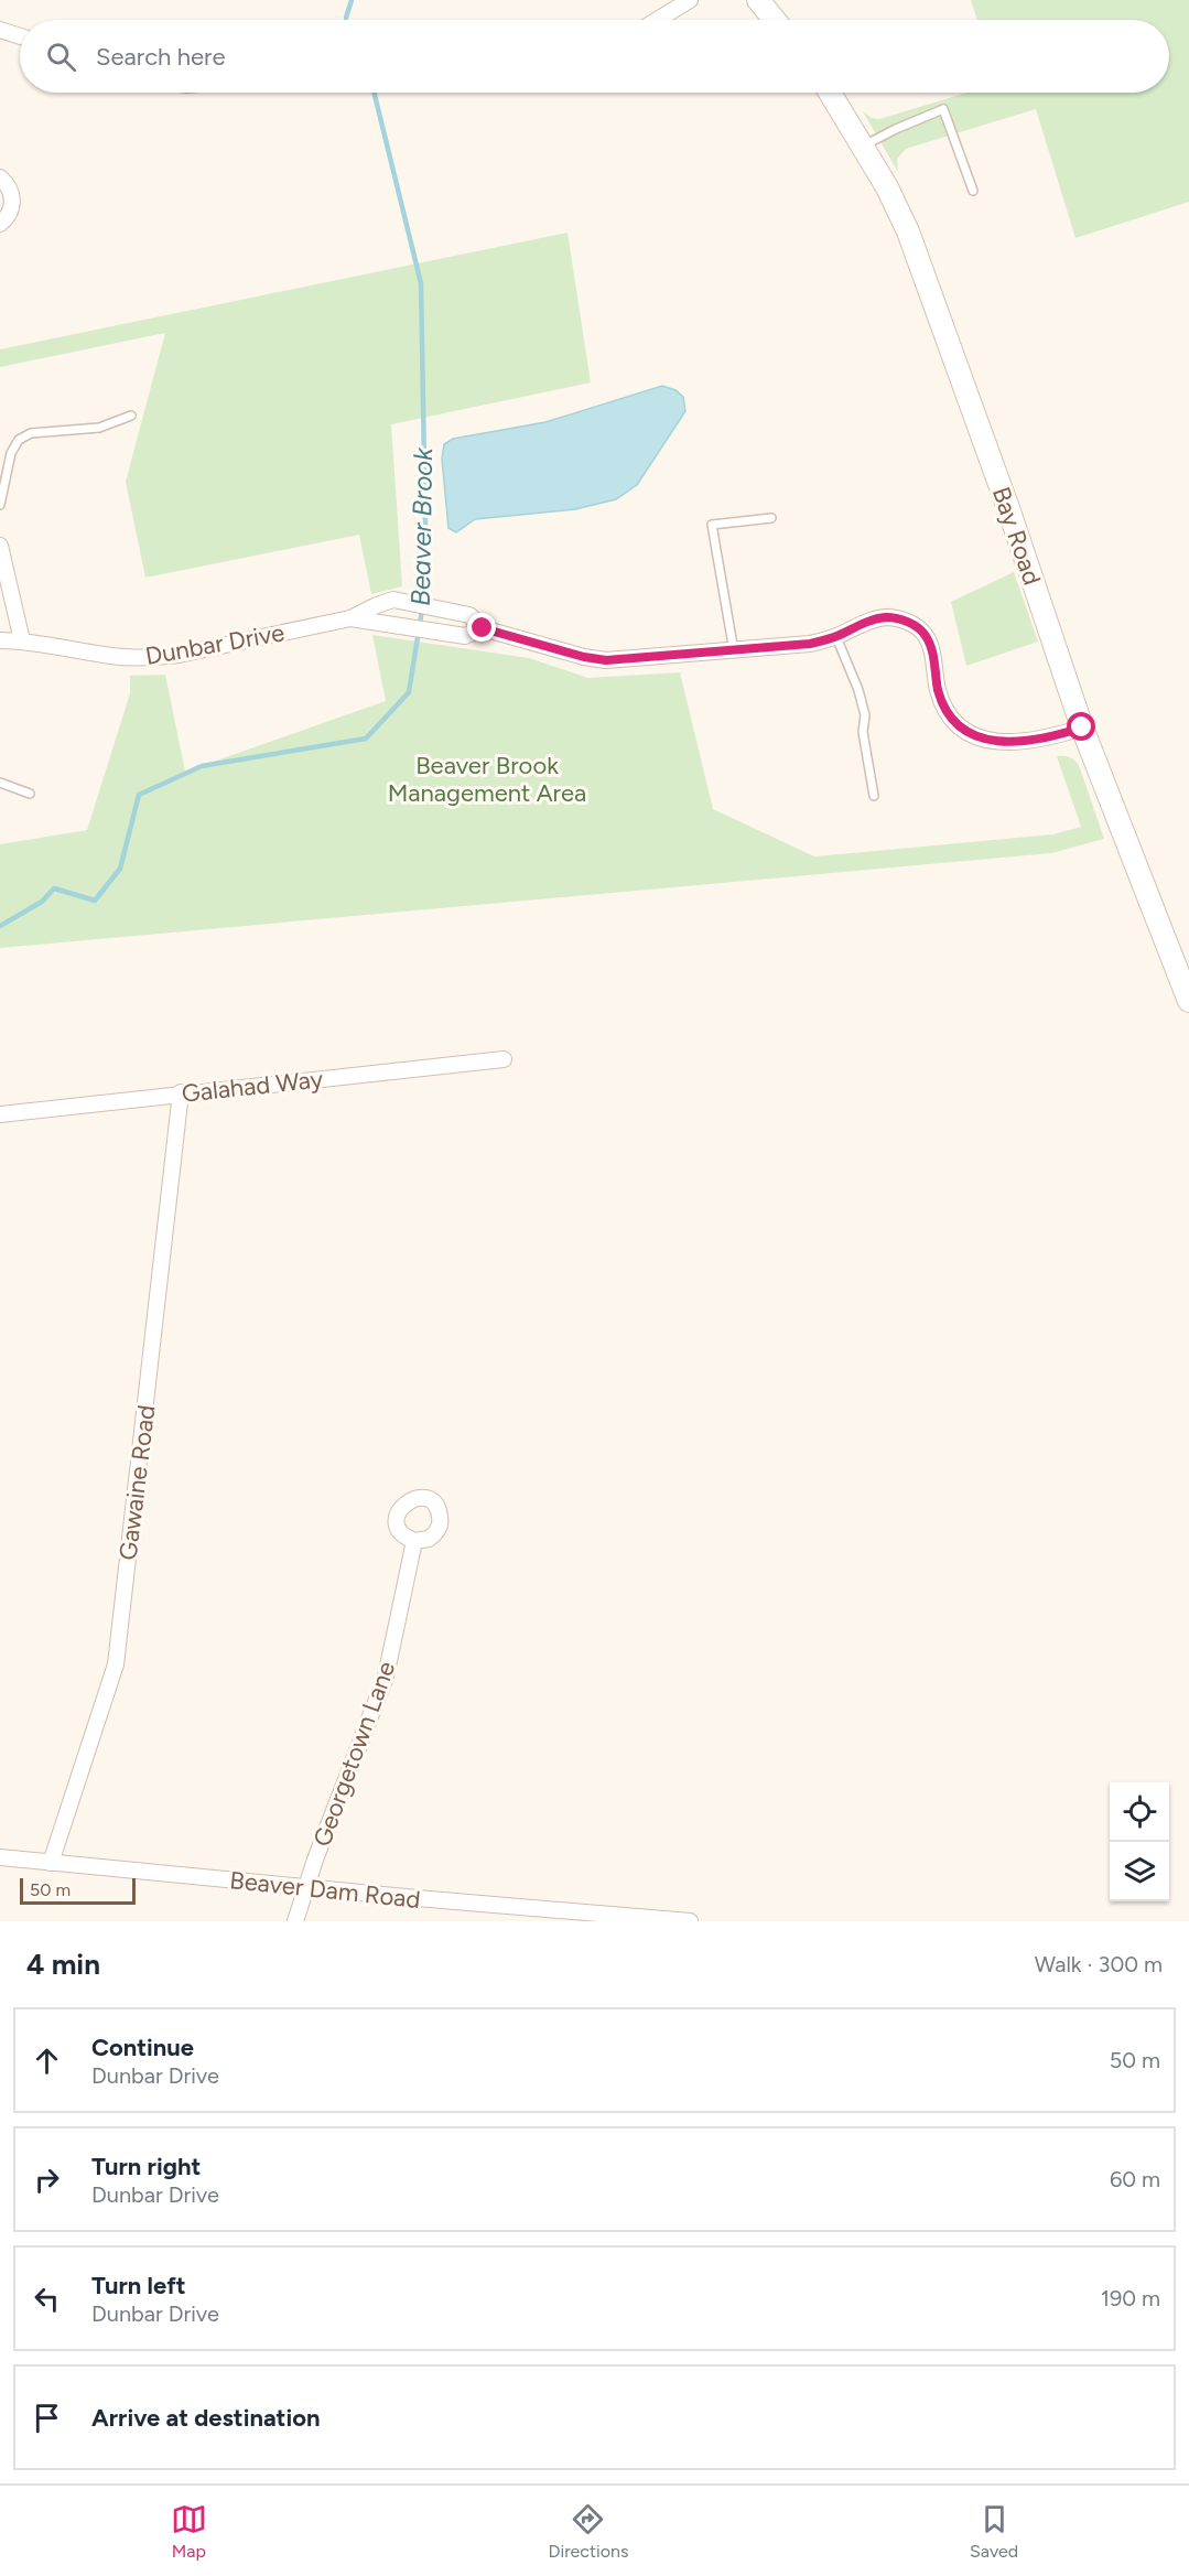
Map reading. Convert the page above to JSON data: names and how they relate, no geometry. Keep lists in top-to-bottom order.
{
  "streets": {
    "main road": ["Bay Road"],
    "street": [
      "Dunbar Drive",
      "Galahad Way",
      "Gawaine Road",
      "Georgetown Lane",
      "Beaver Dam Road"
    ]
  },
  "crossings": [
    ["Bay Road", "Dunbar Drive"],
    ["Galahad Way", "Gawaine Road"],
    ["Gawaine Road", "Beaver Dam Road"],
    ["Georgetown Lane", "Beaver Dam Road"]
  ],
  "water": ["Beaver Brook"],
  "parks": ["Beaver Brook Management Area"],
  "scale_bar": "50 m",
  "page": {
    "search": "Search here",
    "scale": "50 m",
    "heading": ["4 min", "Walk · 300 m"],
    "list": [
      ["Continue", "Dunbar Drive", "50 m"],
      ["Turn right", "Dunbar Drive", "60 m"],
      ["Turn left", "Dunbar Drive", "190 m"],
      "Arrive at destination"
    ],
    "nav": ["Map", "Directions", "Saved"]
  }
}
